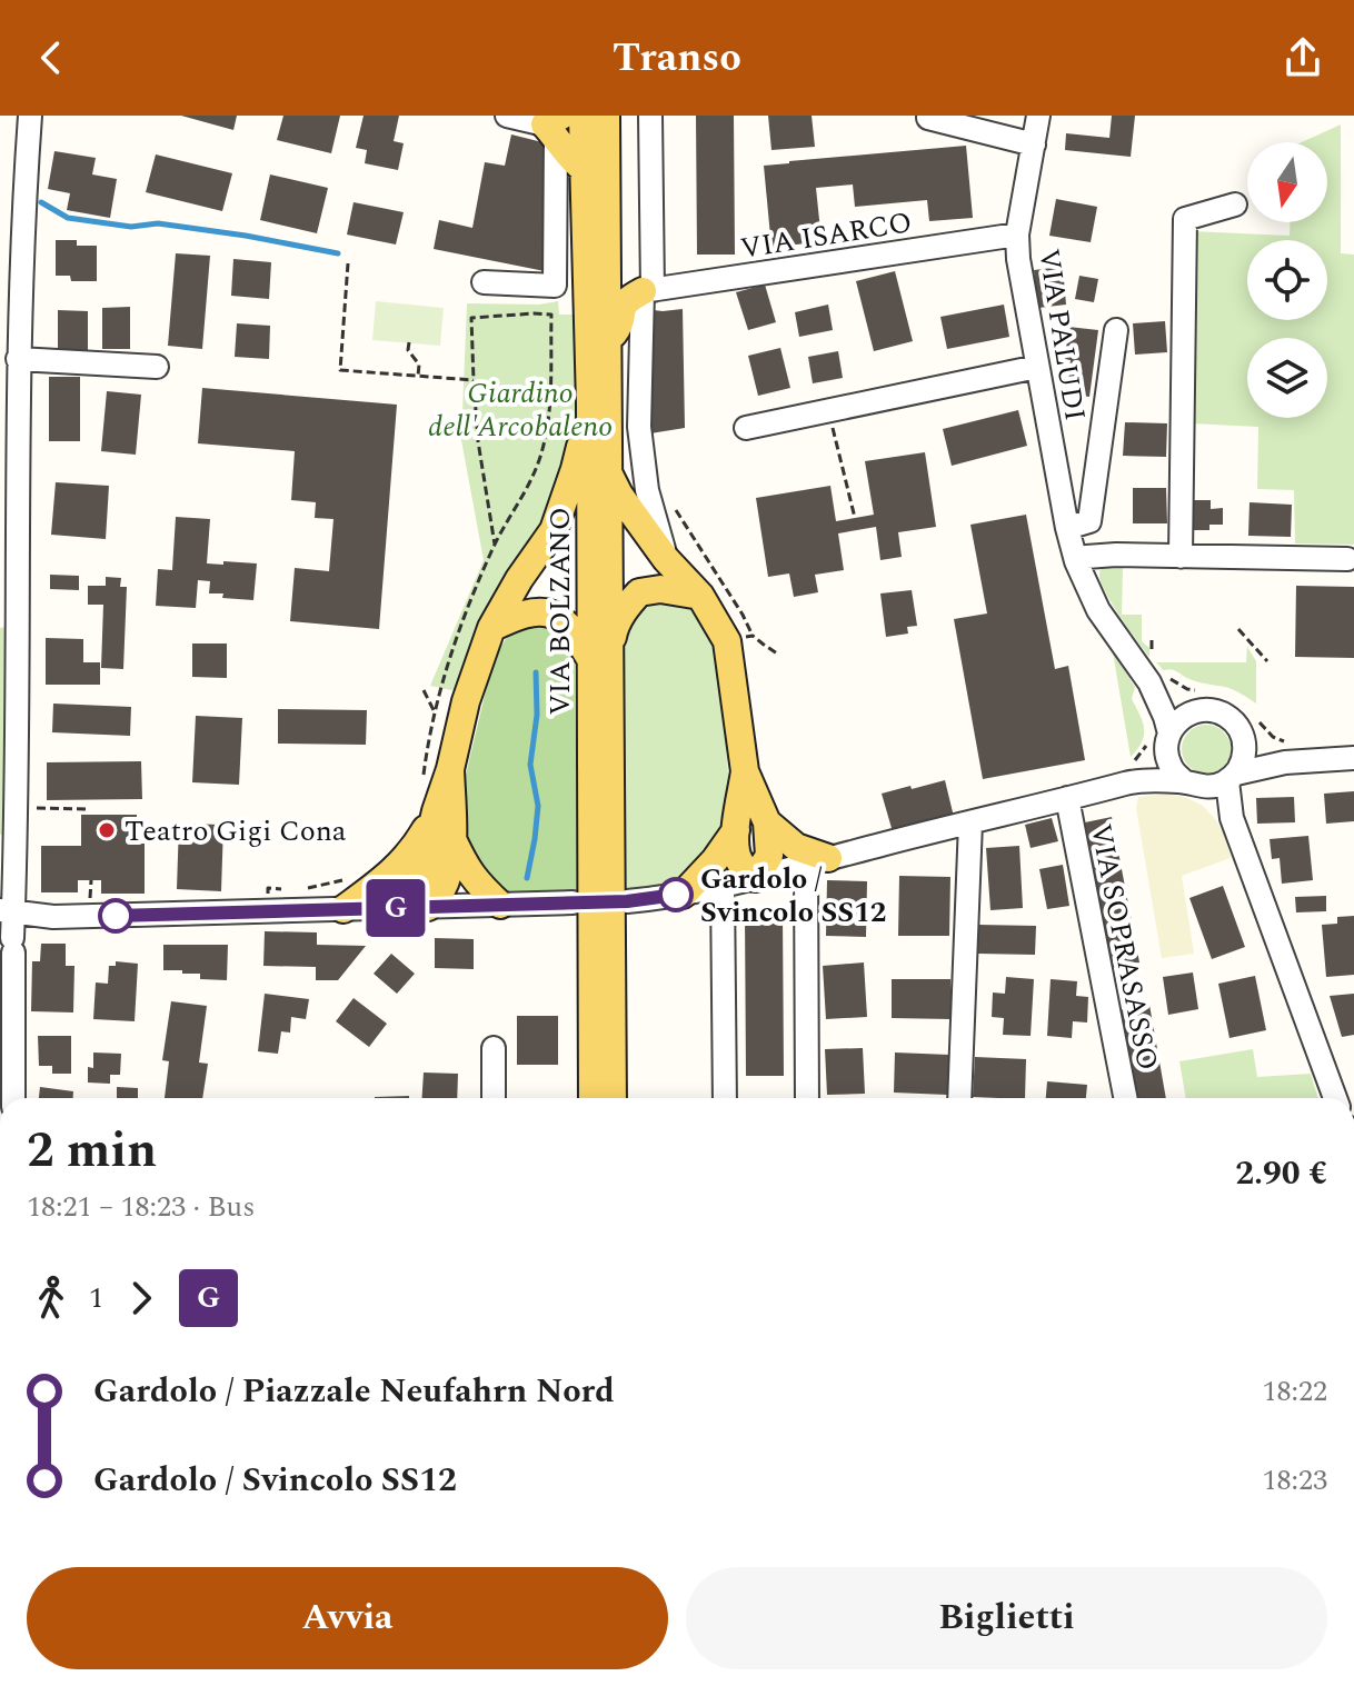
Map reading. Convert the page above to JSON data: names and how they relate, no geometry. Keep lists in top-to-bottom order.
{
  "streets": {
    "main road": ["VIA BOLZANO"],
    "street": ["VIA ISARCO", "VIA PALUDI", "VIA SOPRASASSO"]
  },
  "crossings": [
    ["VIA ISARCO", "VIA PALUDI"],
    ["VIA PALUDI", "VIA SOPRASASSO"]
  ],
  "parks": ["Giardino dell'Arcobaleno"],
  "places": ["Teatro Gigi Cona", "Gardolo / Svincolo SS12"],
  "lines": ["bus line G"],
  "north": "bottom",
  "page": {
    "header": "Transo",
    "on_map": "G",
    "heading": ["2 min", "18:21 – 18:23 · Bus", "2.90 €"],
    "legs": ["1", "G"],
    "list": [
      {
        "name": "Gardolo / Piazzale Neufahrn Nord",
        "value": "18:22"
      },
      {
        "name": "Gardolo / Svincolo SS12",
        "value": "18:23"
      }
    ],
    "buttons": ["Avvia", "Biglietti"]
  }
}
